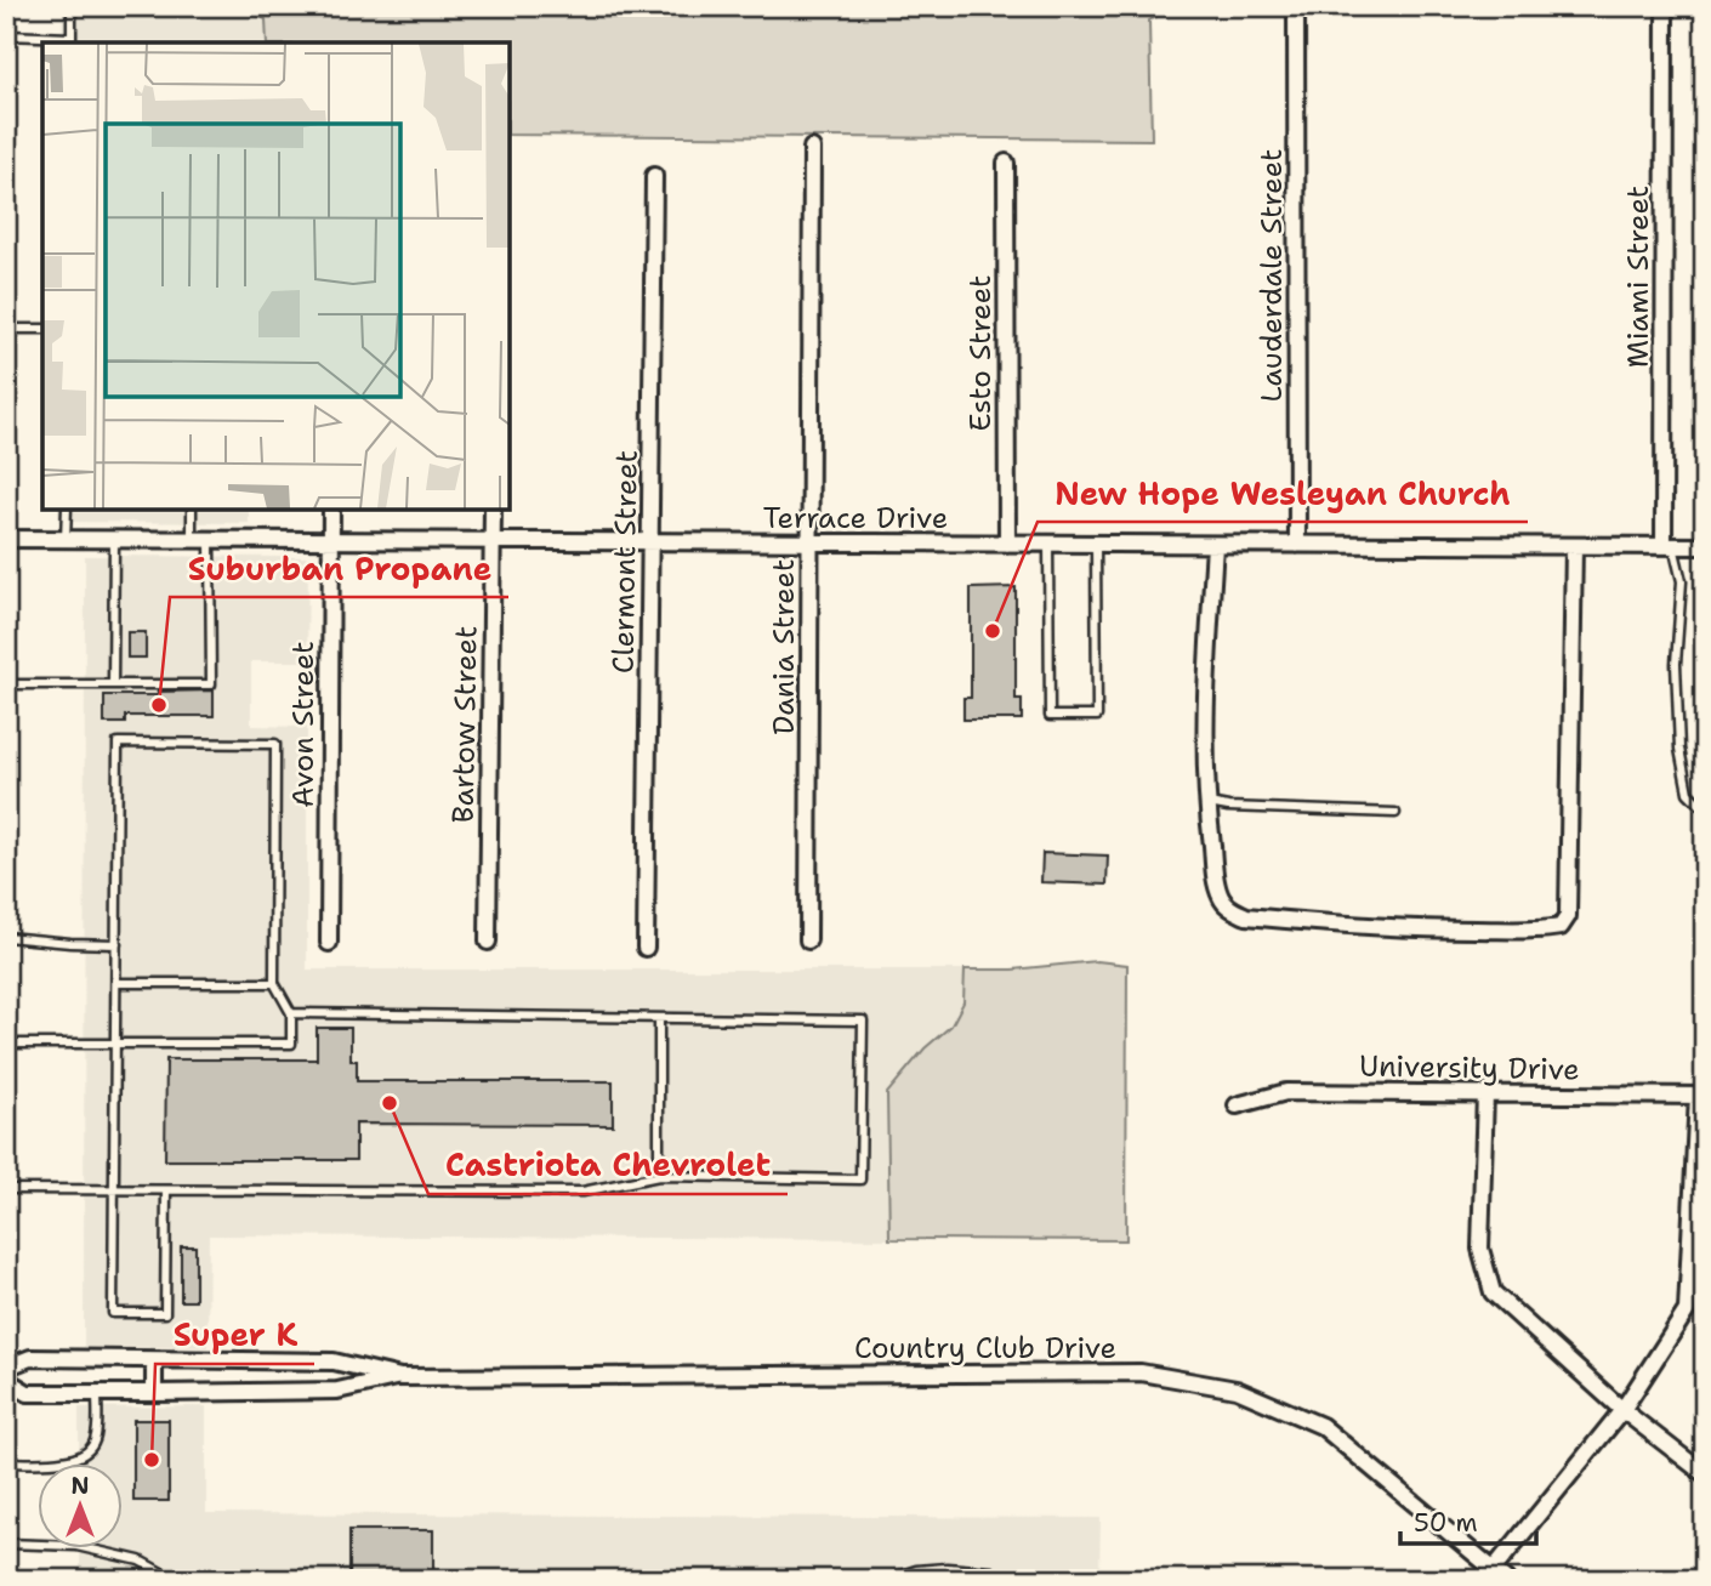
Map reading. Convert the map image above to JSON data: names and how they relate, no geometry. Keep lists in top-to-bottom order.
{
  "streets": {
    "street": [
      "Lauderdale Street",
      "Miami Street",
      "Esto Street",
      "Terrace Drive",
      "Clermont Street",
      "Dania Street",
      "Avon Street",
      "Bartow Street",
      "University Drive",
      "Country Club Drive"
    ]
  },
  "crossings": [
    ["Lauderdale Street", "Terrace Drive"],
    ["Miami Street", "Terrace Drive"],
    ["Esto Street", "Terrace Drive"],
    ["Terrace Drive", "Clermont Street"],
    ["Terrace Drive", "Dania Street"],
    ["Terrace Drive", "Avon Street"],
    ["Terrace Drive", "Bartow Street"]
  ],
  "places": [
    "New Hope Wesleyan Church",
    "Suburban Propane",
    "Castriota Chevrolet",
    "Super K"
  ],
  "scale_bar": "50 m",
  "north": "top"
}
